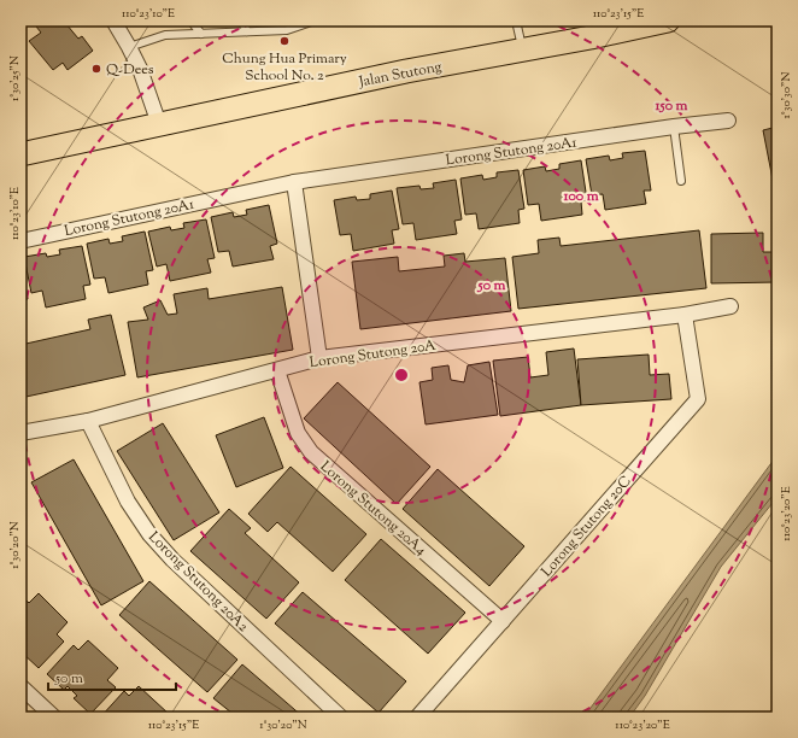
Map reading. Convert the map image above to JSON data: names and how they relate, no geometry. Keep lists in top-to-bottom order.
{
  "streets": {
    "main road": ["Jalan Stutong"],
    "street": [
      "Lorong Stutong 20A1",
      "Lorong Stutong 20A",
      "Lorong Stutong 20A4",
      "Lorong Stutong 20C",
      "Lorong Stutong 20A2"
    ]
  },
  "crossings": [
    ["Lorong Stutong 20A", "Lorong Stutong 20A4"],
    ["Lorong Stutong 20A", "Lorong Stutong 20C"],
    ["Lorong Stutong 20A", "Lorong Stutong 20A2"],
    ["Lorong Stutong 20A4", "Lorong Stutong 20C"]
  ],
  "places": ["Chung Hua Primary School No. 2", "Q-Dees"],
  "scale_bar": "50 m",
  "coordinates": [
    "110°23'10\"E",
    "110°23'15\"E",
    "1°30'25\"N",
    "1°30'30\"N",
    "110°23'20\"E",
    "1°30'20\"N"
  ],
  "rings": ["150 m", "100 m", "50 m"]
}
